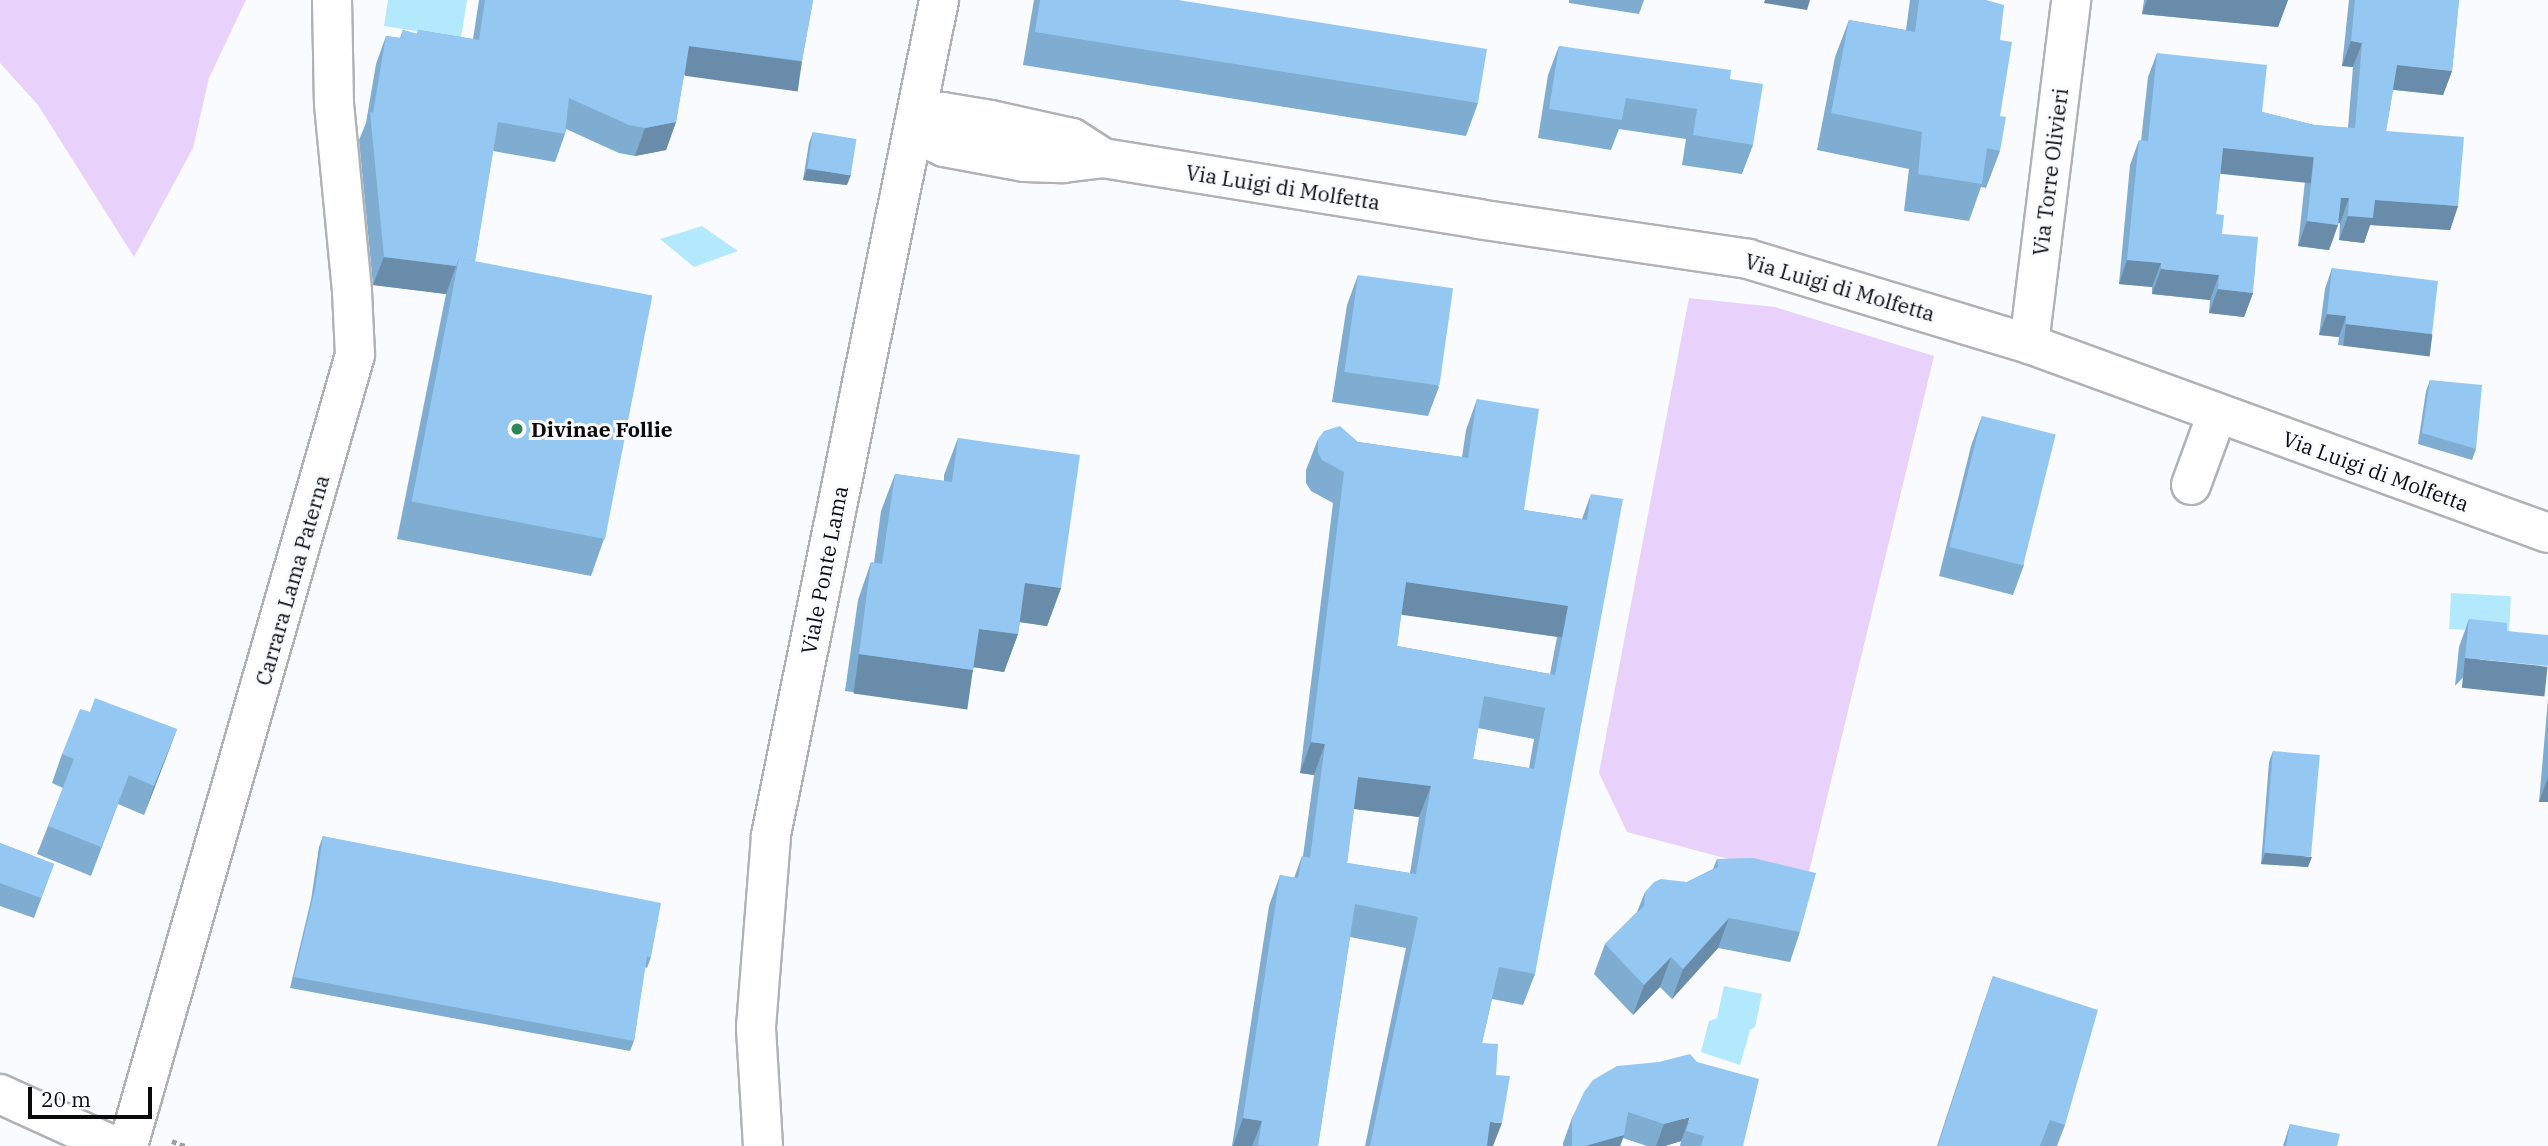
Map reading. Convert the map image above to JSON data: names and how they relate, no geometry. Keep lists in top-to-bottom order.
{
  "streets": {
    "street": [
      "Via Torre Olivieri",
      "Via Luigi di Molfetta",
      "Viale Ponte Lama",
      "Carrara Lama Paterna"
    ]
  },
  "crossings": [
    ["Via Torre Olivieri", "Via Luigi di Molfetta"],
    ["Via Luigi di Molfetta", "Viale Ponte Lama"]
  ],
  "places": ["Divinae Follie"],
  "scale_bar": "20 m"
}
